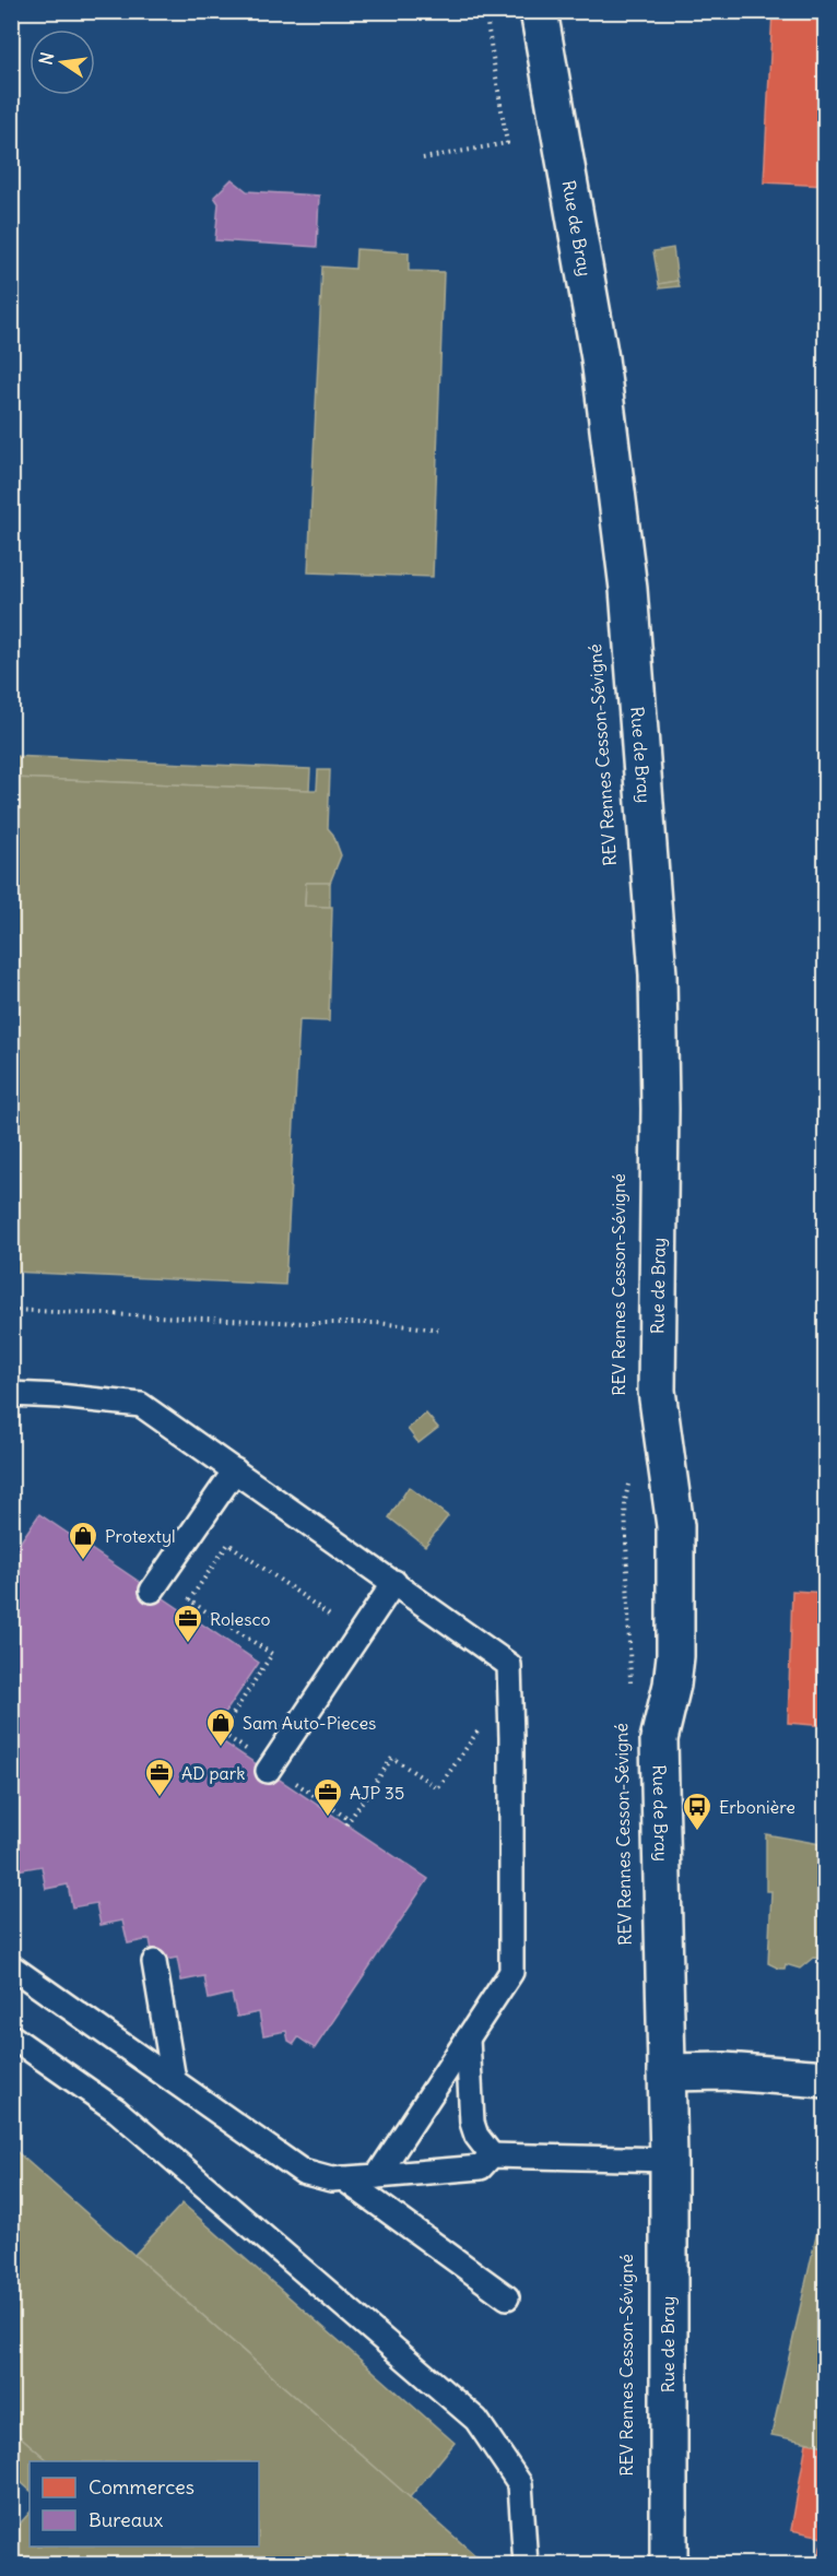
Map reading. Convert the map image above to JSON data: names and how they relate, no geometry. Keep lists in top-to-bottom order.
{
  "streets": {
    "street": ["Rue de Bray"]
  },
  "places": {
    "shop": ["Protextyl", "Sam Auto-Pieces"],
    "office": ["Rolesco", "AD park", "AJP 35"],
    "bus stop": ["Erbonière"]
  },
  "legend": ["Commerces", "Bureaux"],
  "north": "left"
}
